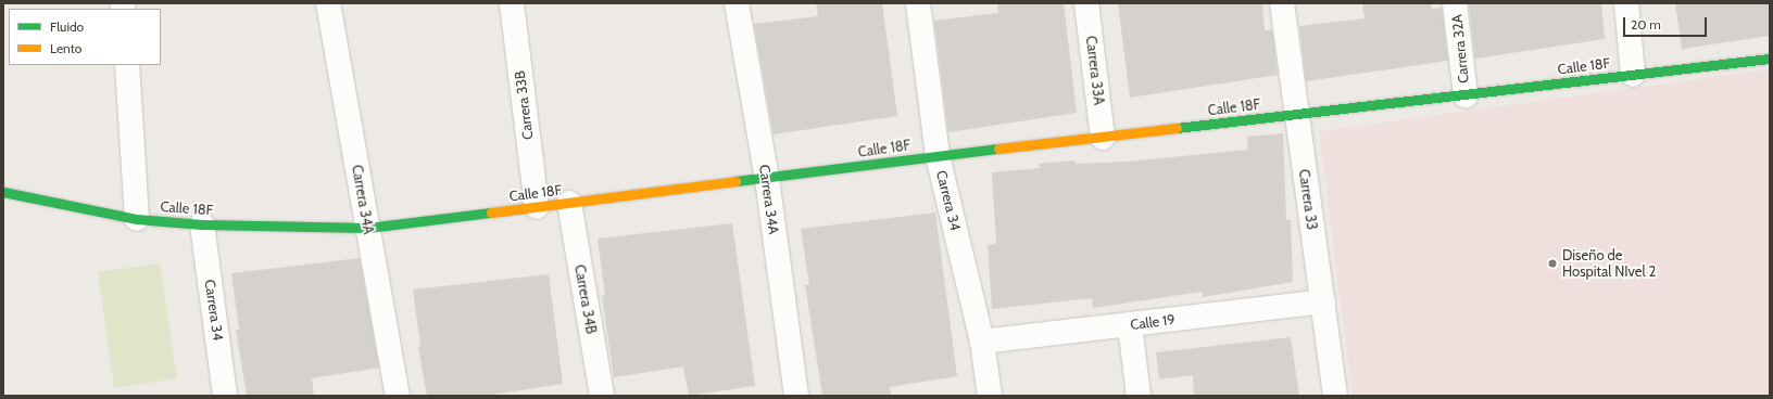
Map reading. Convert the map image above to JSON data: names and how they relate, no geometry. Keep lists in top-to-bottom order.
{
  "streets": {
    "street": [
      "Carrera 32A",
      "Calle 18F",
      "Carrera 33A",
      "Carrera 33B",
      "Carrera 34A",
      "Carrera 33",
      "Carrera 34",
      "Carrera 34B",
      "Calle 19"
    ]
  },
  "crossings": [
    ["Carrera 32A", "Calle 18F"],
    ["Calle 18F", "Carrera 33A"],
    ["Calle 18F", "Carrera 33B"],
    ["Calle 18F", "Carrera 34A"],
    ["Calle 18F", "Carrera 33"],
    ["Calle 18F", "Carrera 34"],
    ["Calle 18F", "Carrera 34B"],
    ["Carrera 33", "Calle 19"],
    ["Carrera 34", "Calle 19"]
  ],
  "places": ["Diseño de Hospital NIvel 2"],
  "legend": ["Fluido", "Lento"],
  "scale_bar": "20 m"
}
